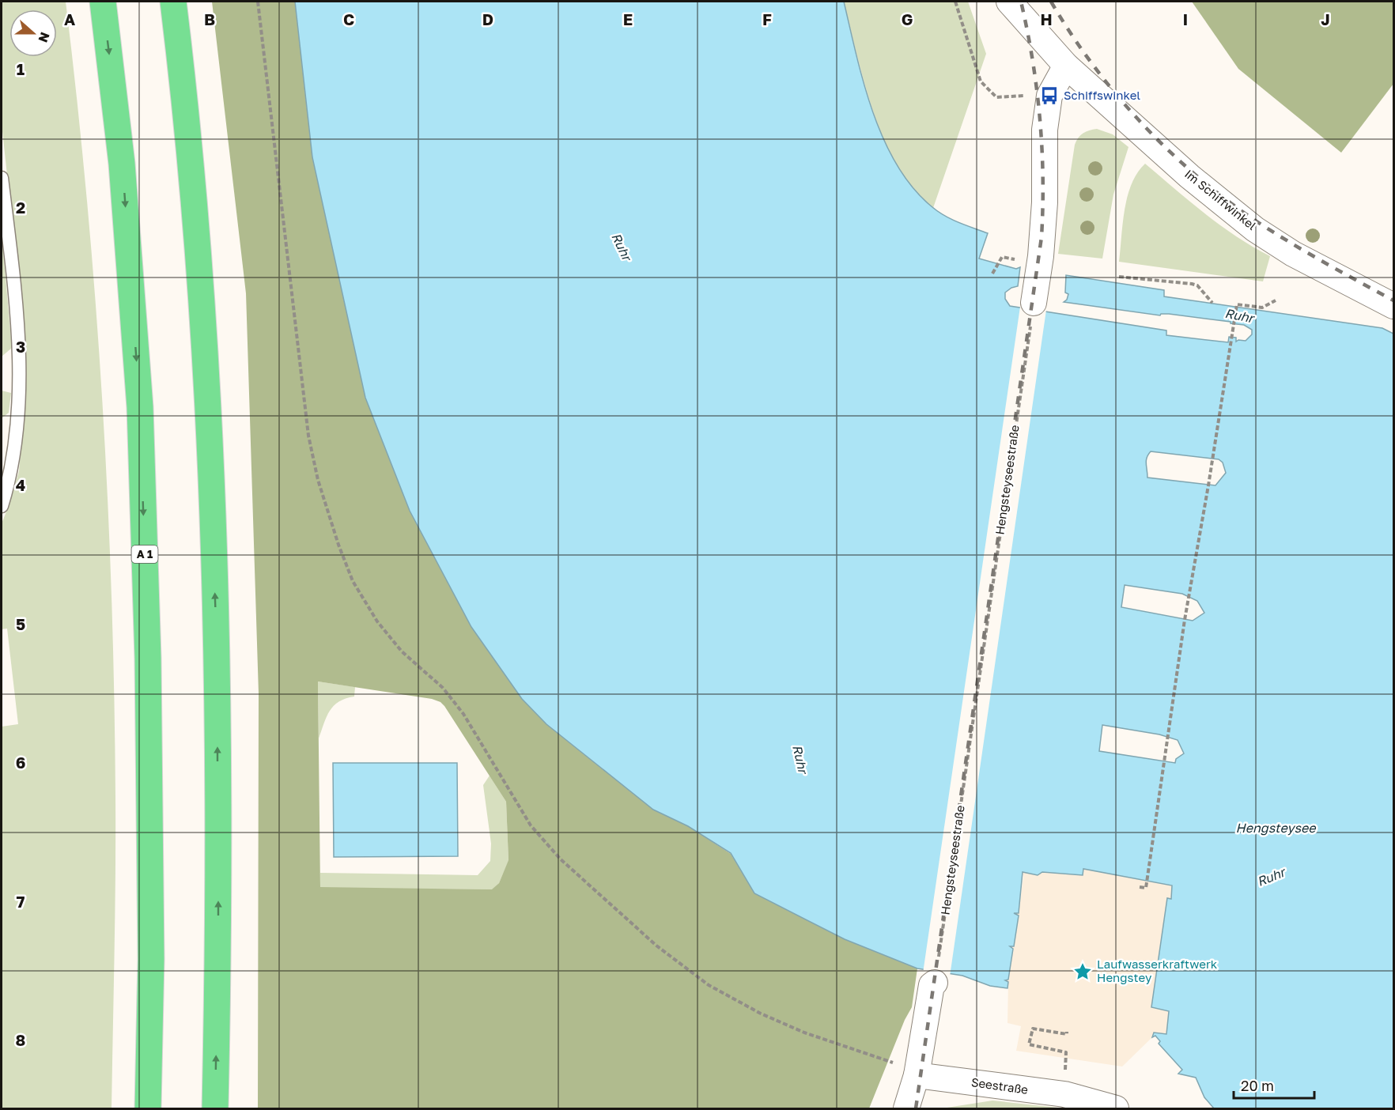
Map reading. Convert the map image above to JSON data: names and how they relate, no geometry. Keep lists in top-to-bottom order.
{
  "streets": {
    "highway": ["A 1"],
    "street": ["Im Schiffwinkel", "Seestraße"],
    "path": ["Hengsteyseestraße"]
  },
  "water": ["Ruhr", "Hengsteysee"],
  "places": {
    "bus stop": ["Schiffswinkel"],
    "place": ["Laufwasserkraftwerk Hengstey"]
  },
  "scale_bar": "20 m",
  "north": "right",
  "grid": {
    "columns": [
      "A",
      "B",
      "C",
      "D",
      "E",
      "F",
      "G",
      "H",
      "I",
      "J"
    ],
    "rows": [
      "1",
      "2",
      "3",
      "4",
      "5",
      "6",
      "7",
      "8"
    ]
  }
}
